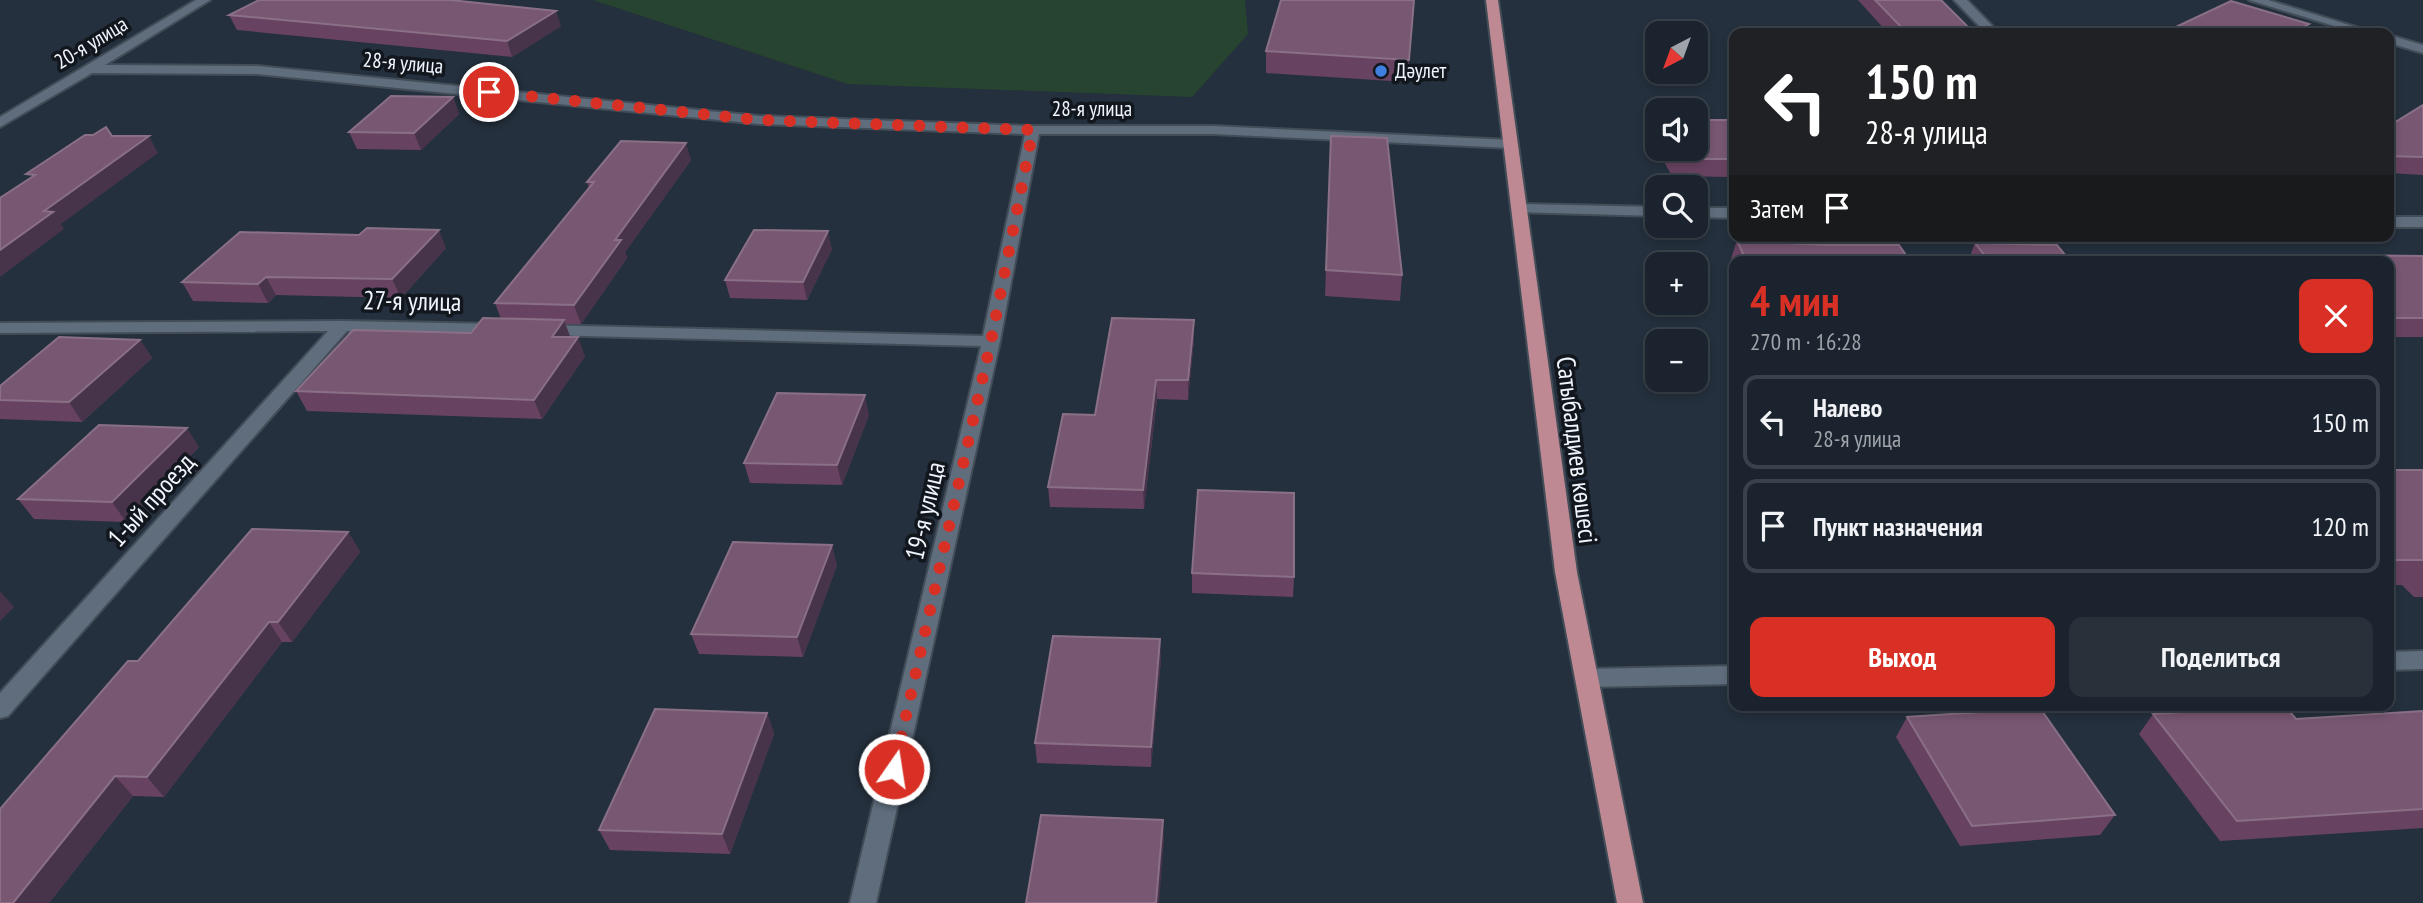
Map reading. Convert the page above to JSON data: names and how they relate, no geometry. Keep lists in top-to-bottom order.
{
  "streets": {
    "main road": ["Сатыбалдиев көшесі"],
    "street": [
      "20-я улица",
      "28-я улица",
      "27-я улица",
      "1-ый проезд",
      "19-я улица"
    ]
  },
  "crossings": [
    ["20-я улица", "28-я улица"],
    ["28-я улица", "Сатыбалдиев көшесі"],
    ["28-я улица", "19-я улица"],
    ["27-я улица", "1-ый проезд"],
    ["27-я улица", "19-я улица"]
  ],
  "places": ["Дәулет"],
  "north": "bottom left",
  "page": {
    "map_buttons": ["+", "−"],
    "turn": ["150 m", "28-я улица"],
    "then": "Затем",
    "heading": ["4 мин", "270 m · 16:28"],
    "list": [
      {
        "name": "Налево",
        "note": "28-я улица",
        "value": "150 m"
      },
      {
        "name": "Пункт назначения",
        "value": "120 m"
      }
    ],
    "buttons": ["Выход", "Поделиться"]
  }
}
